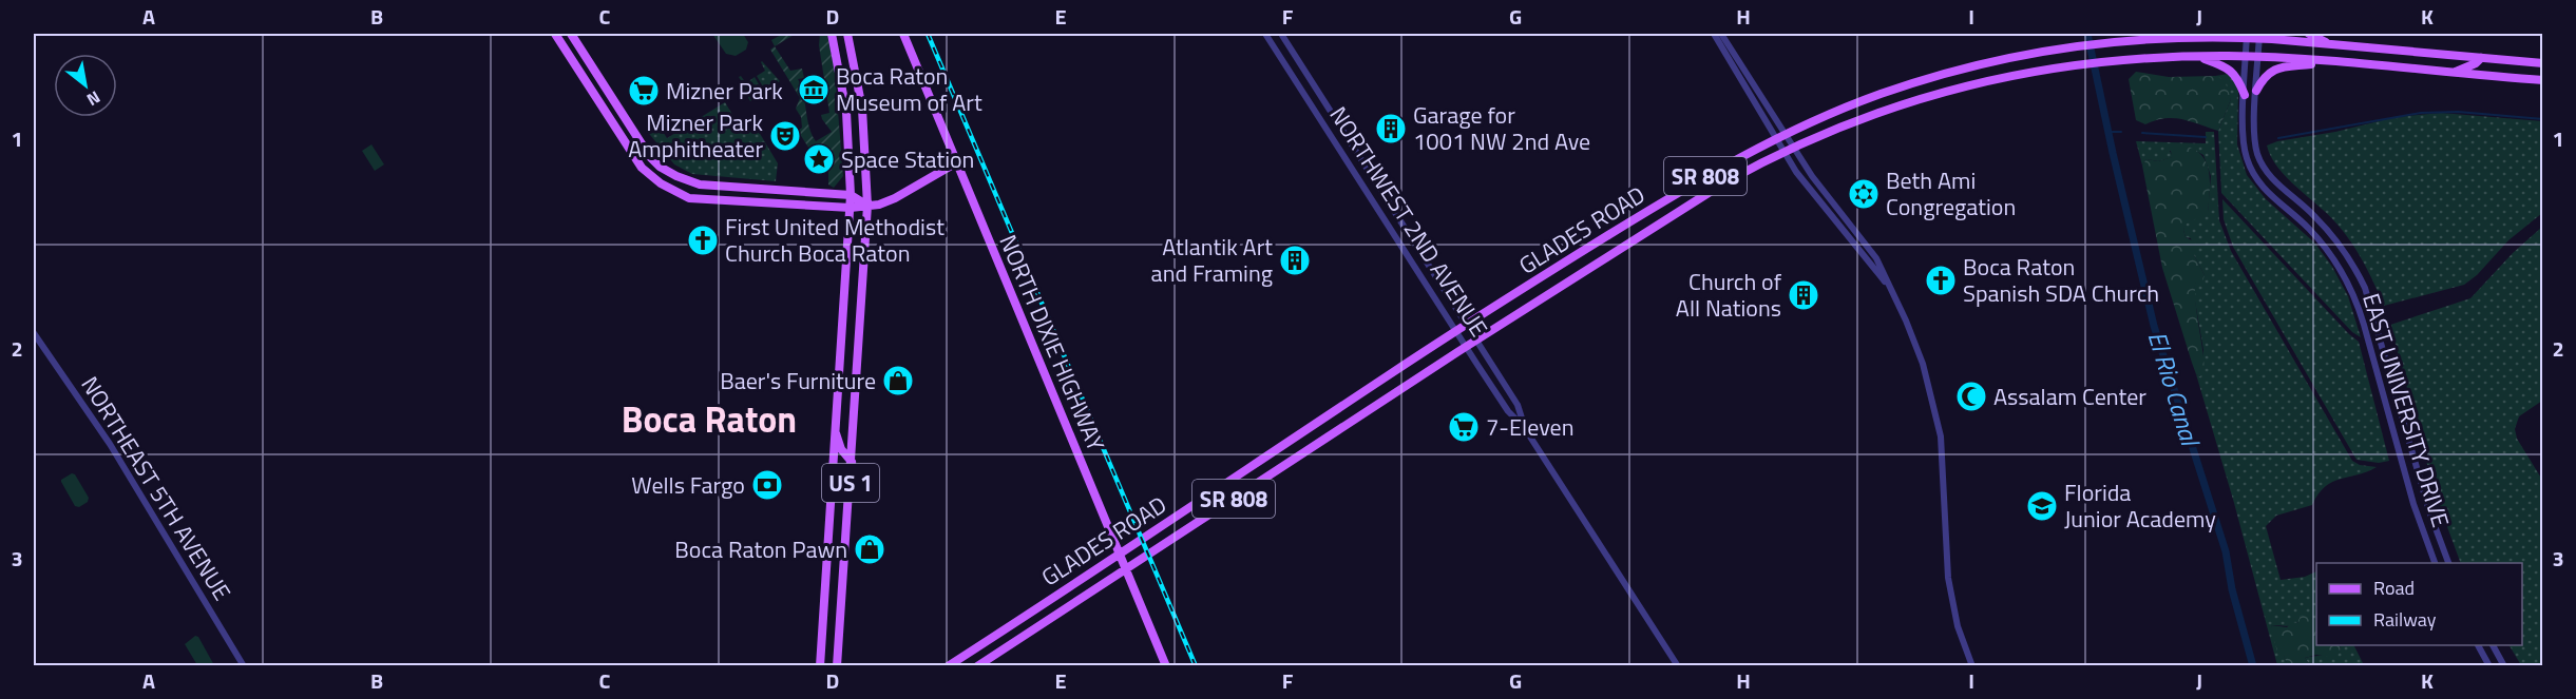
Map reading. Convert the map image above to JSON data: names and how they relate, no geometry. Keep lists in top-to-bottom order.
{
  "streets": {
    "main road": [
      "SR 808",
      "GLADES ROAD",
      "NORTH DIXIE HIGHWAY",
      "US 1"
    ],
    "street": ["NORTHWEST 2ND AVENUE", "EAST UNIVERSITY DRIVE", "NORTHEAST 5TH AVENUE"]
  },
  "crossings": [
    ["NORTHWEST 2ND AVENUE", "GLADES ROAD"],
    ["GLADES ROAD", "NORTH DIXIE HIGHWAY"],
    ["GLADES ROAD", "EAST UNIVERSITY DRIVE"]
  ],
  "districts": ["Boca Raton"],
  "water": ["El Rio Canal"],
  "places": {
    "museum": ["Boca Raton Museum of Art"],
    "supermarket": ["Mizner Park", "7-Eleven"],
    "building": ["Garage for 1001 NW 2nd Ave", "Atlantik Art and Framing", "Church of All Nations"],
    "theatre": ["Mizner Park Amphitheater"],
    "place": ["Space Station"],
    "synagogue": ["Beth Ami Congregation"],
    "church": ["First United Methodist Church Boca Raton", "Boca Raton Spanish SDA Church"],
    "shop": ["Baer's Furniture", "Boca Raton Pawn"],
    "mosque": ["Assalam Center"],
    "bank": ["Wells Fargo"],
    "school or university": ["Florida Junior Academy"]
  },
  "legend": ["Road", "Railway"],
  "north": "bottom right",
  "grid": {
    "columns": [
      "A",
      "B",
      "C",
      "D",
      "E",
      "F",
      "G",
      "H",
      "I",
      "J",
      "K"
    ],
    "rows": ["1", "2", "3"]
  }
}
